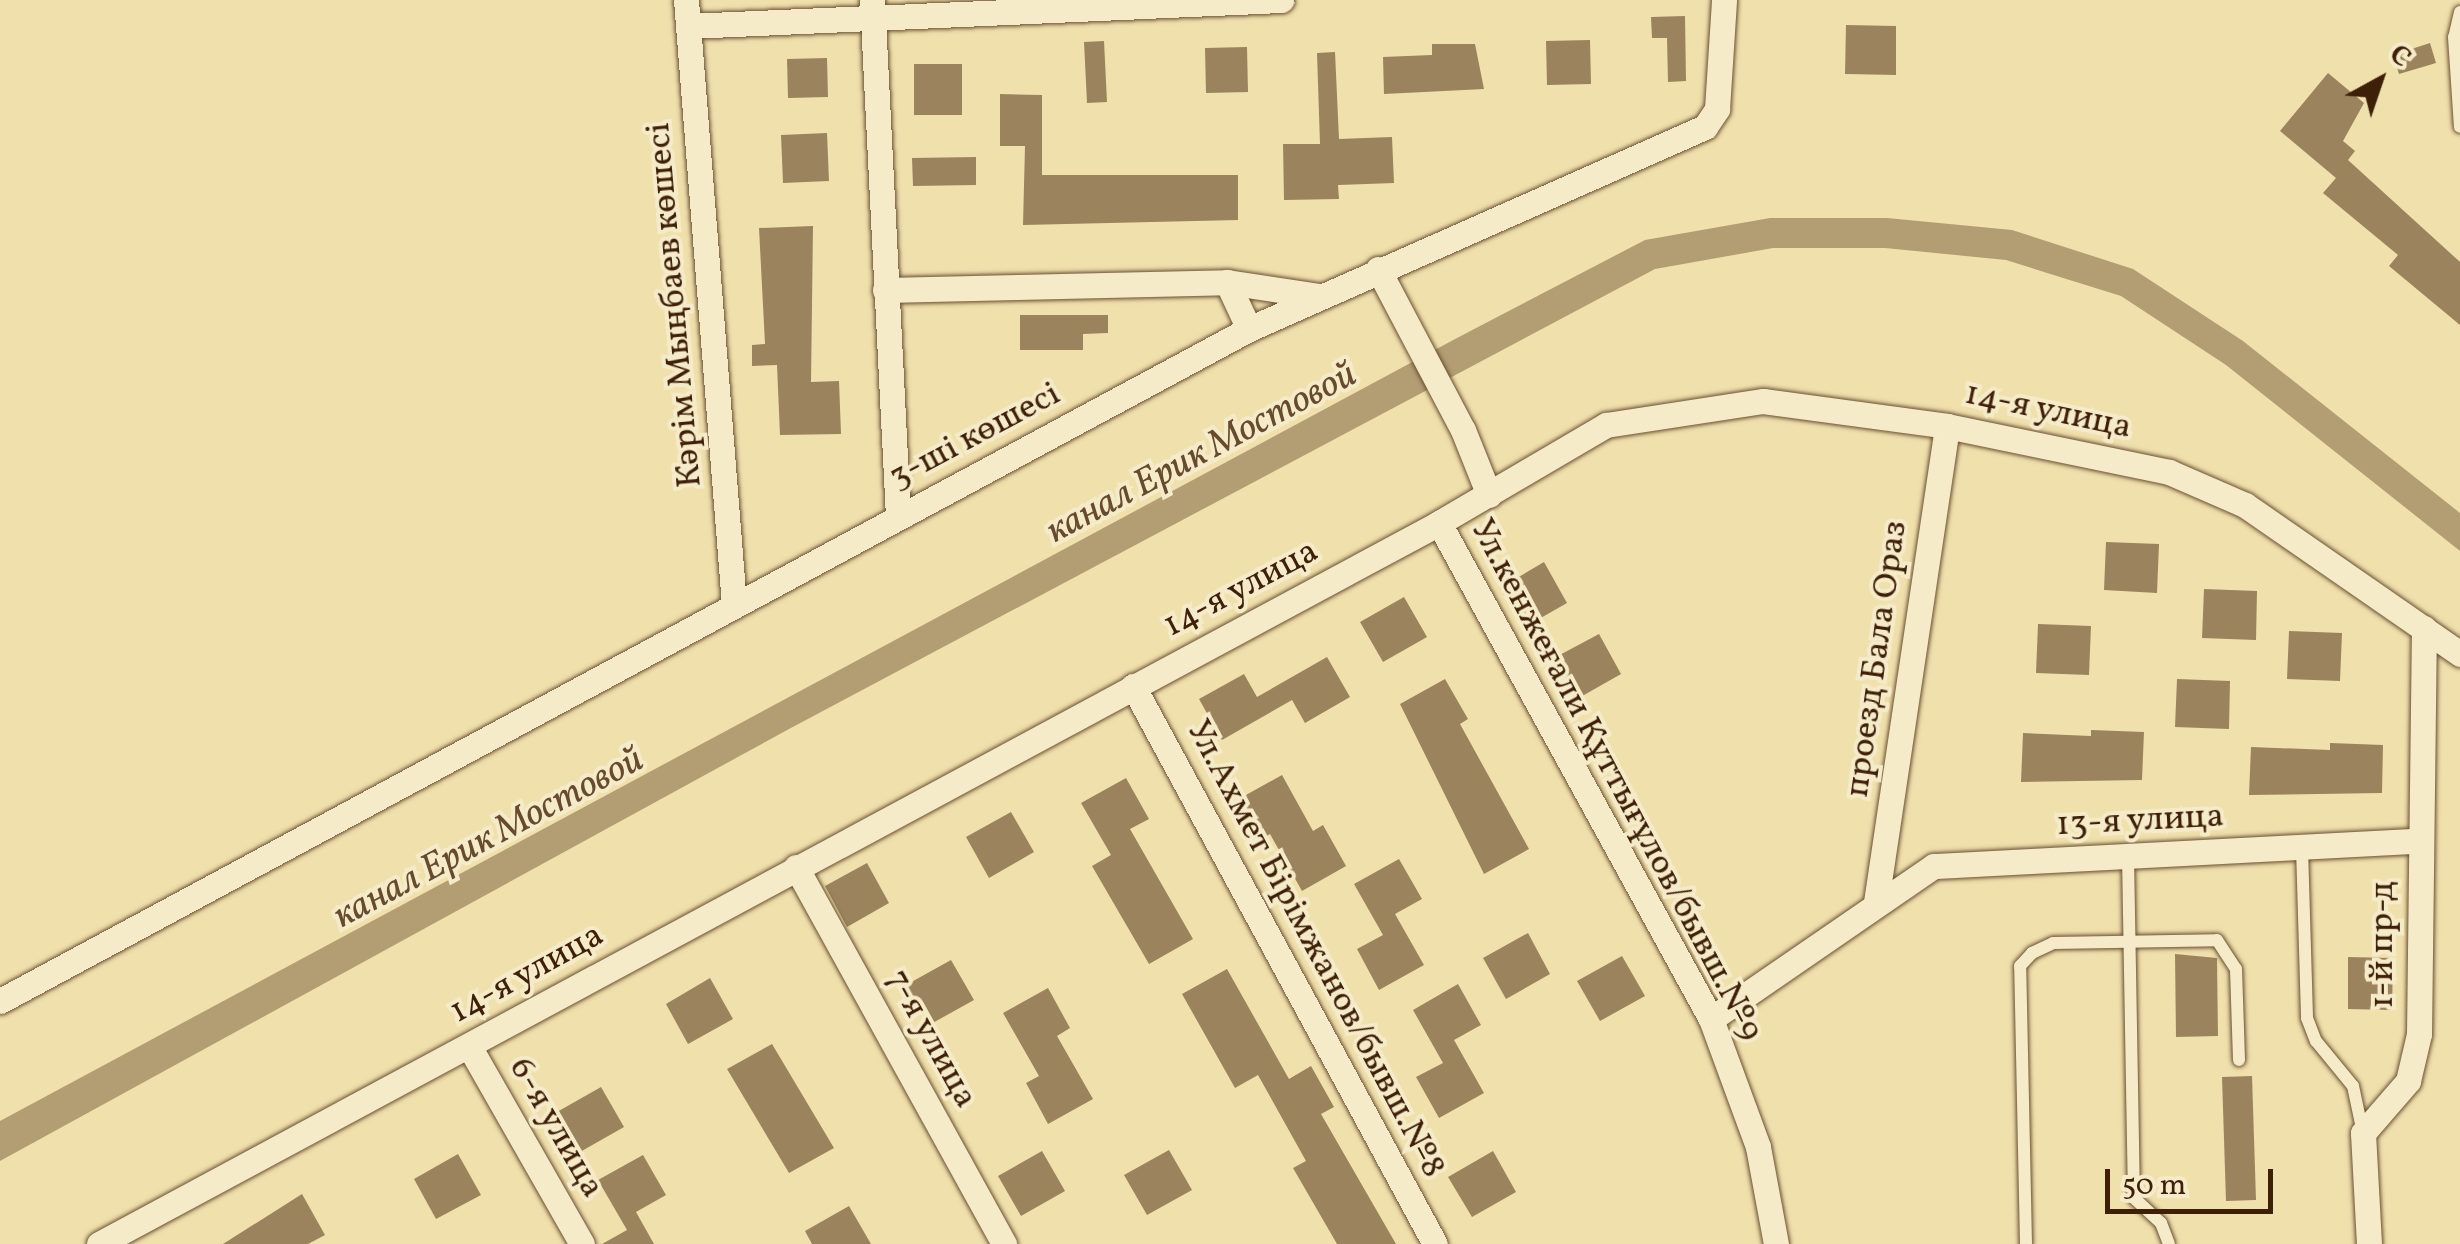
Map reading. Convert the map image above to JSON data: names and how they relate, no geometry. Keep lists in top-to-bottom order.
{
  "streets": {
    "street": [
      "Кәрім Мыңбаев көшесі",
      "14-я улица",
      "3-ші көшесі",
      "проезд Бала Ораз",
      "Ул.кенжеғали Құттығұлов/бывш.№9",
      "13-я улица",
      "1-й пр-д",
      "Ул.Ахмет Бірімжанов/бывш.№8",
      "7-я улица",
      "6-я улица"
    ]
  },
  "crossings": [
    ["Кәрім Мыңбаев көшесі", "3-ші көшесі"],
    ["14-я улица", "проезд Бала Ораз"],
    ["14-я улица", "Ул.кенжеғали Құттығұлов/бывш.№9"],
    ["14-я улица", "1-й пр-д"],
    ["14-я улица", "Ул.Ахмет Бірімжанов/бывш.№8"],
    ["14-я улица", "7-я улица"],
    ["14-я улица", "6-я улица"],
    ["проезд Бала Ораз", "13-я улица"],
    ["Ул.кенжеғали Құттығұлов/бывш.№9", "13-я улица"],
    ["13-я улица", "1-й пр-д"]
  ],
  "water": ["канал Ерик Мостовой"],
  "scale_bar": "50 m",
  "north": "top right"
}
